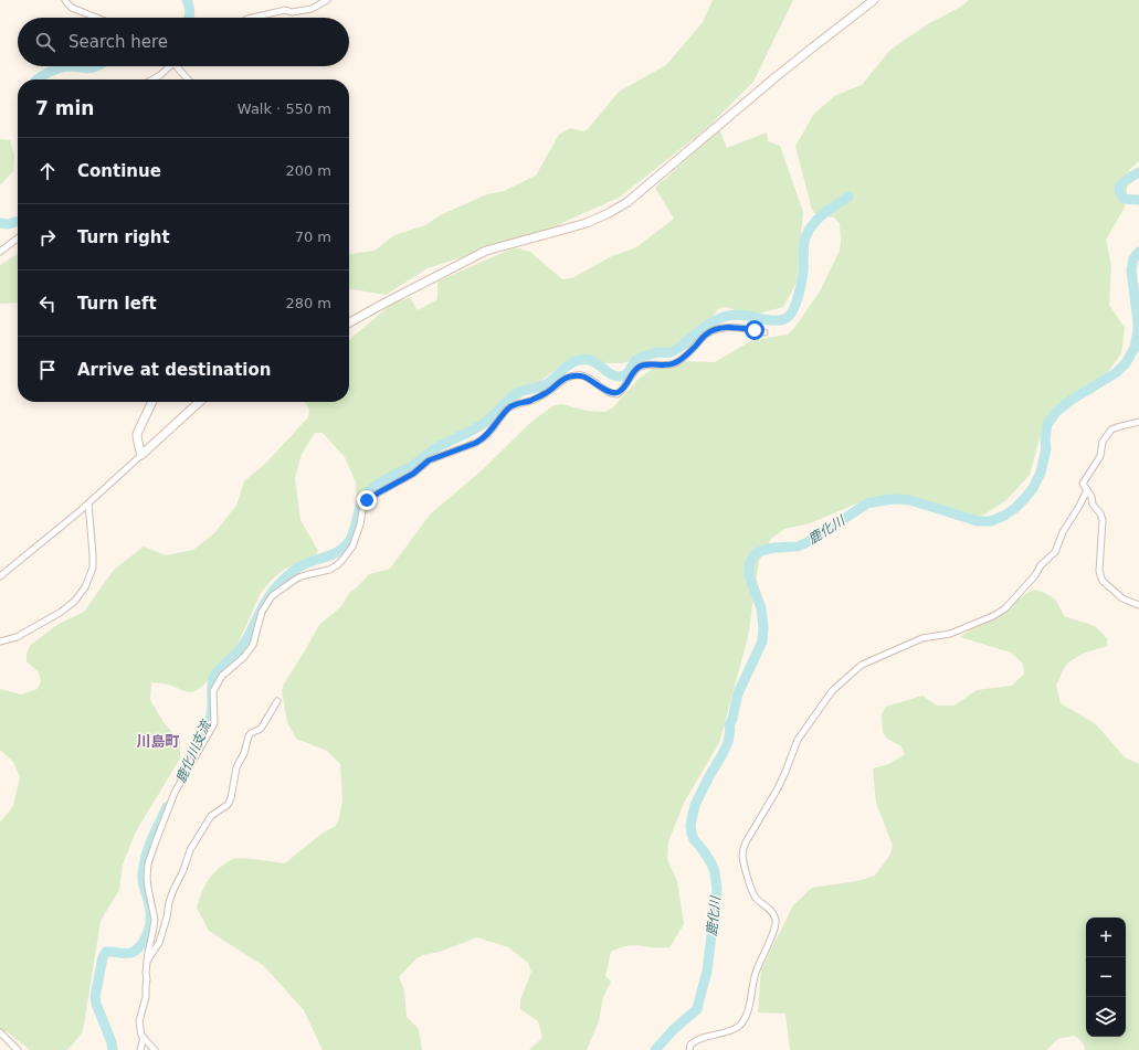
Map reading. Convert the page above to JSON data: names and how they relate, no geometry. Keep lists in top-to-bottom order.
{
  "districts": ["川島町"],
  "water": ["鹿化川", "鹿化川支流"],
  "page": {
    "search": "Search here",
    "heading": ["7 min", "Walk · 550 m"],
    "list": [
      ["Continue", "200 m"],
      ["Turn right", "70 m"],
      ["Turn left", "280 m"],
      "Arrive at destination"
    ],
    "map_buttons": ["+", "−"]
  }
}
